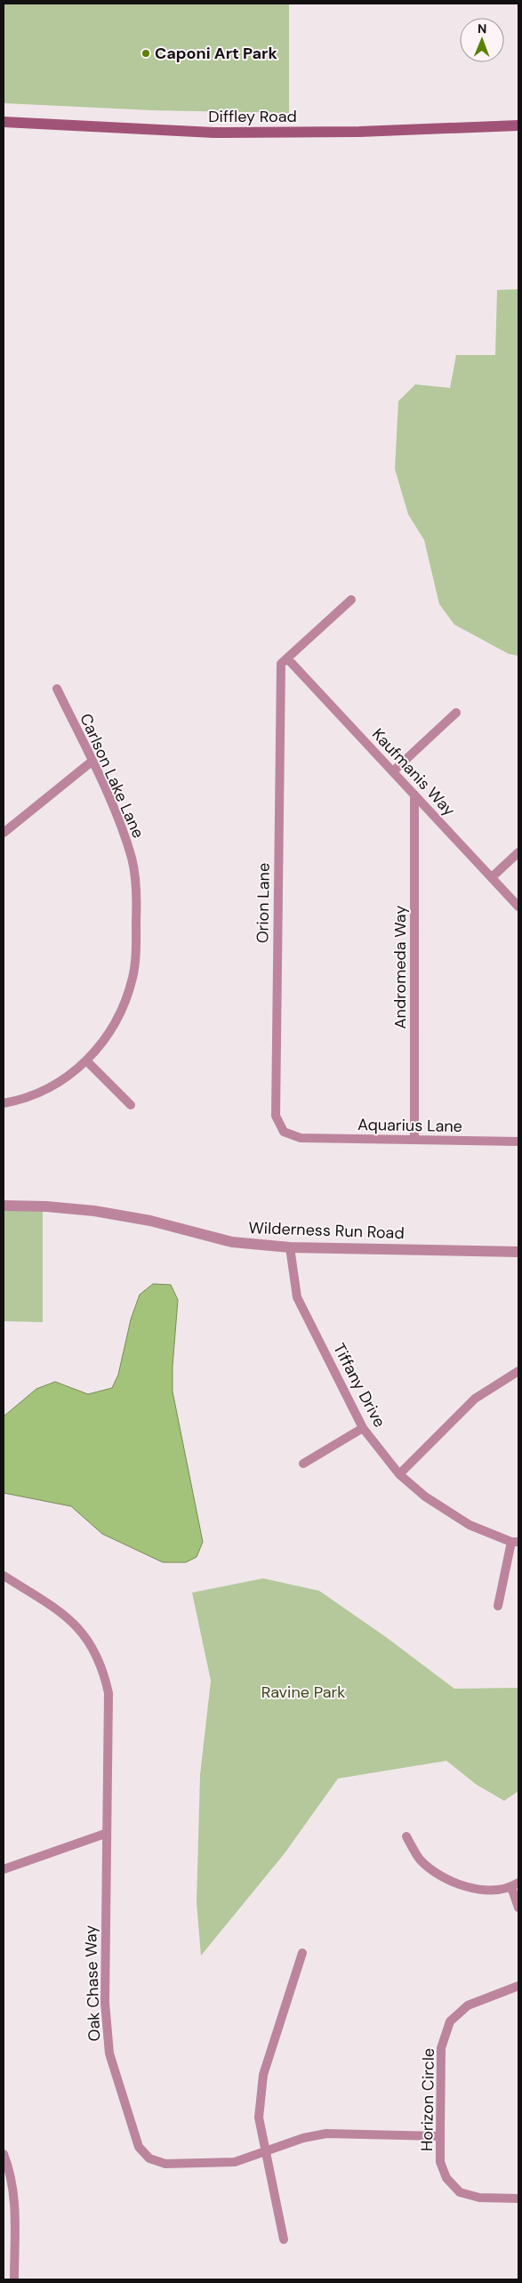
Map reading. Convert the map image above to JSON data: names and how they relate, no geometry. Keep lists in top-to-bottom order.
{
  "streets": {
    "main road": ["Diffley Road"],
    "street": [
      "Kaufmanis Way",
      "Carlson Lake Lane",
      "Orion Lane",
      "Andromeda Way",
      "Aquarius Lane",
      "Wilderness Run Road",
      "Tiffany Drive",
      "Oak Chase Way",
      "Horizon Circle"
    ]
  },
  "crossings": [
    ["Kaufmanis Way", "Orion Lane"],
    ["Kaufmanis Way", "Andromeda Way"],
    ["Orion Lane", "Aquarius Lane"],
    ["Andromeda Way", "Aquarius Lane"],
    ["Wilderness Run Road", "Tiffany Drive"],
    ["Oak Chase Way", "Horizon Circle"]
  ],
  "parks": ["Ravine Park"],
  "places": ["Caponi Art Park"],
  "north": "top"
}
